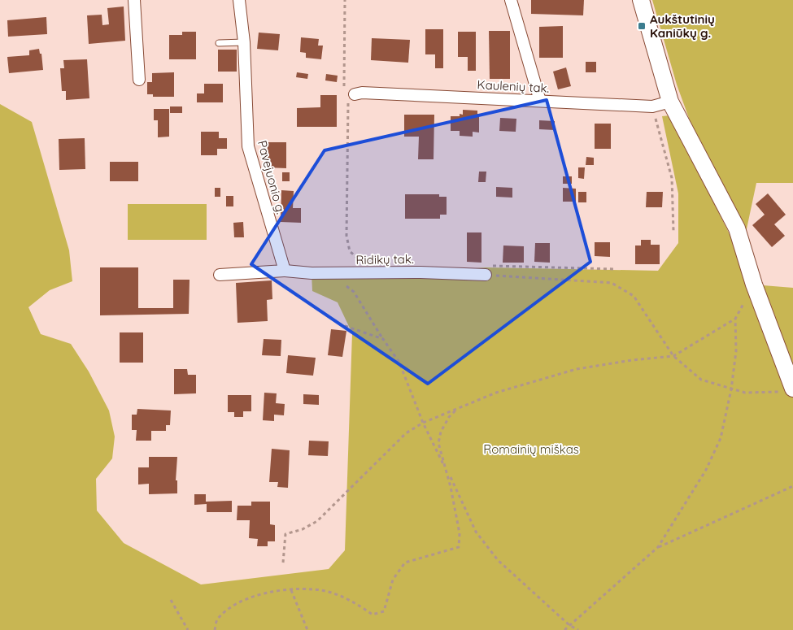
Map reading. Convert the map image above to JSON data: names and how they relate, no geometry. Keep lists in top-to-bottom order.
{
  "streets": {
    "street": ["Kaulenių tak.", "Pavejuonio g.", "Ridikų tak."]
  },
  "crossings": [
    ["Pavejuonio g.", "Ridikų tak."]
  ],
  "parks": ["Romainių miškas"],
  "places": {
    "transit": ["Aukštutinių Kaniūkų g."]
  }
}
